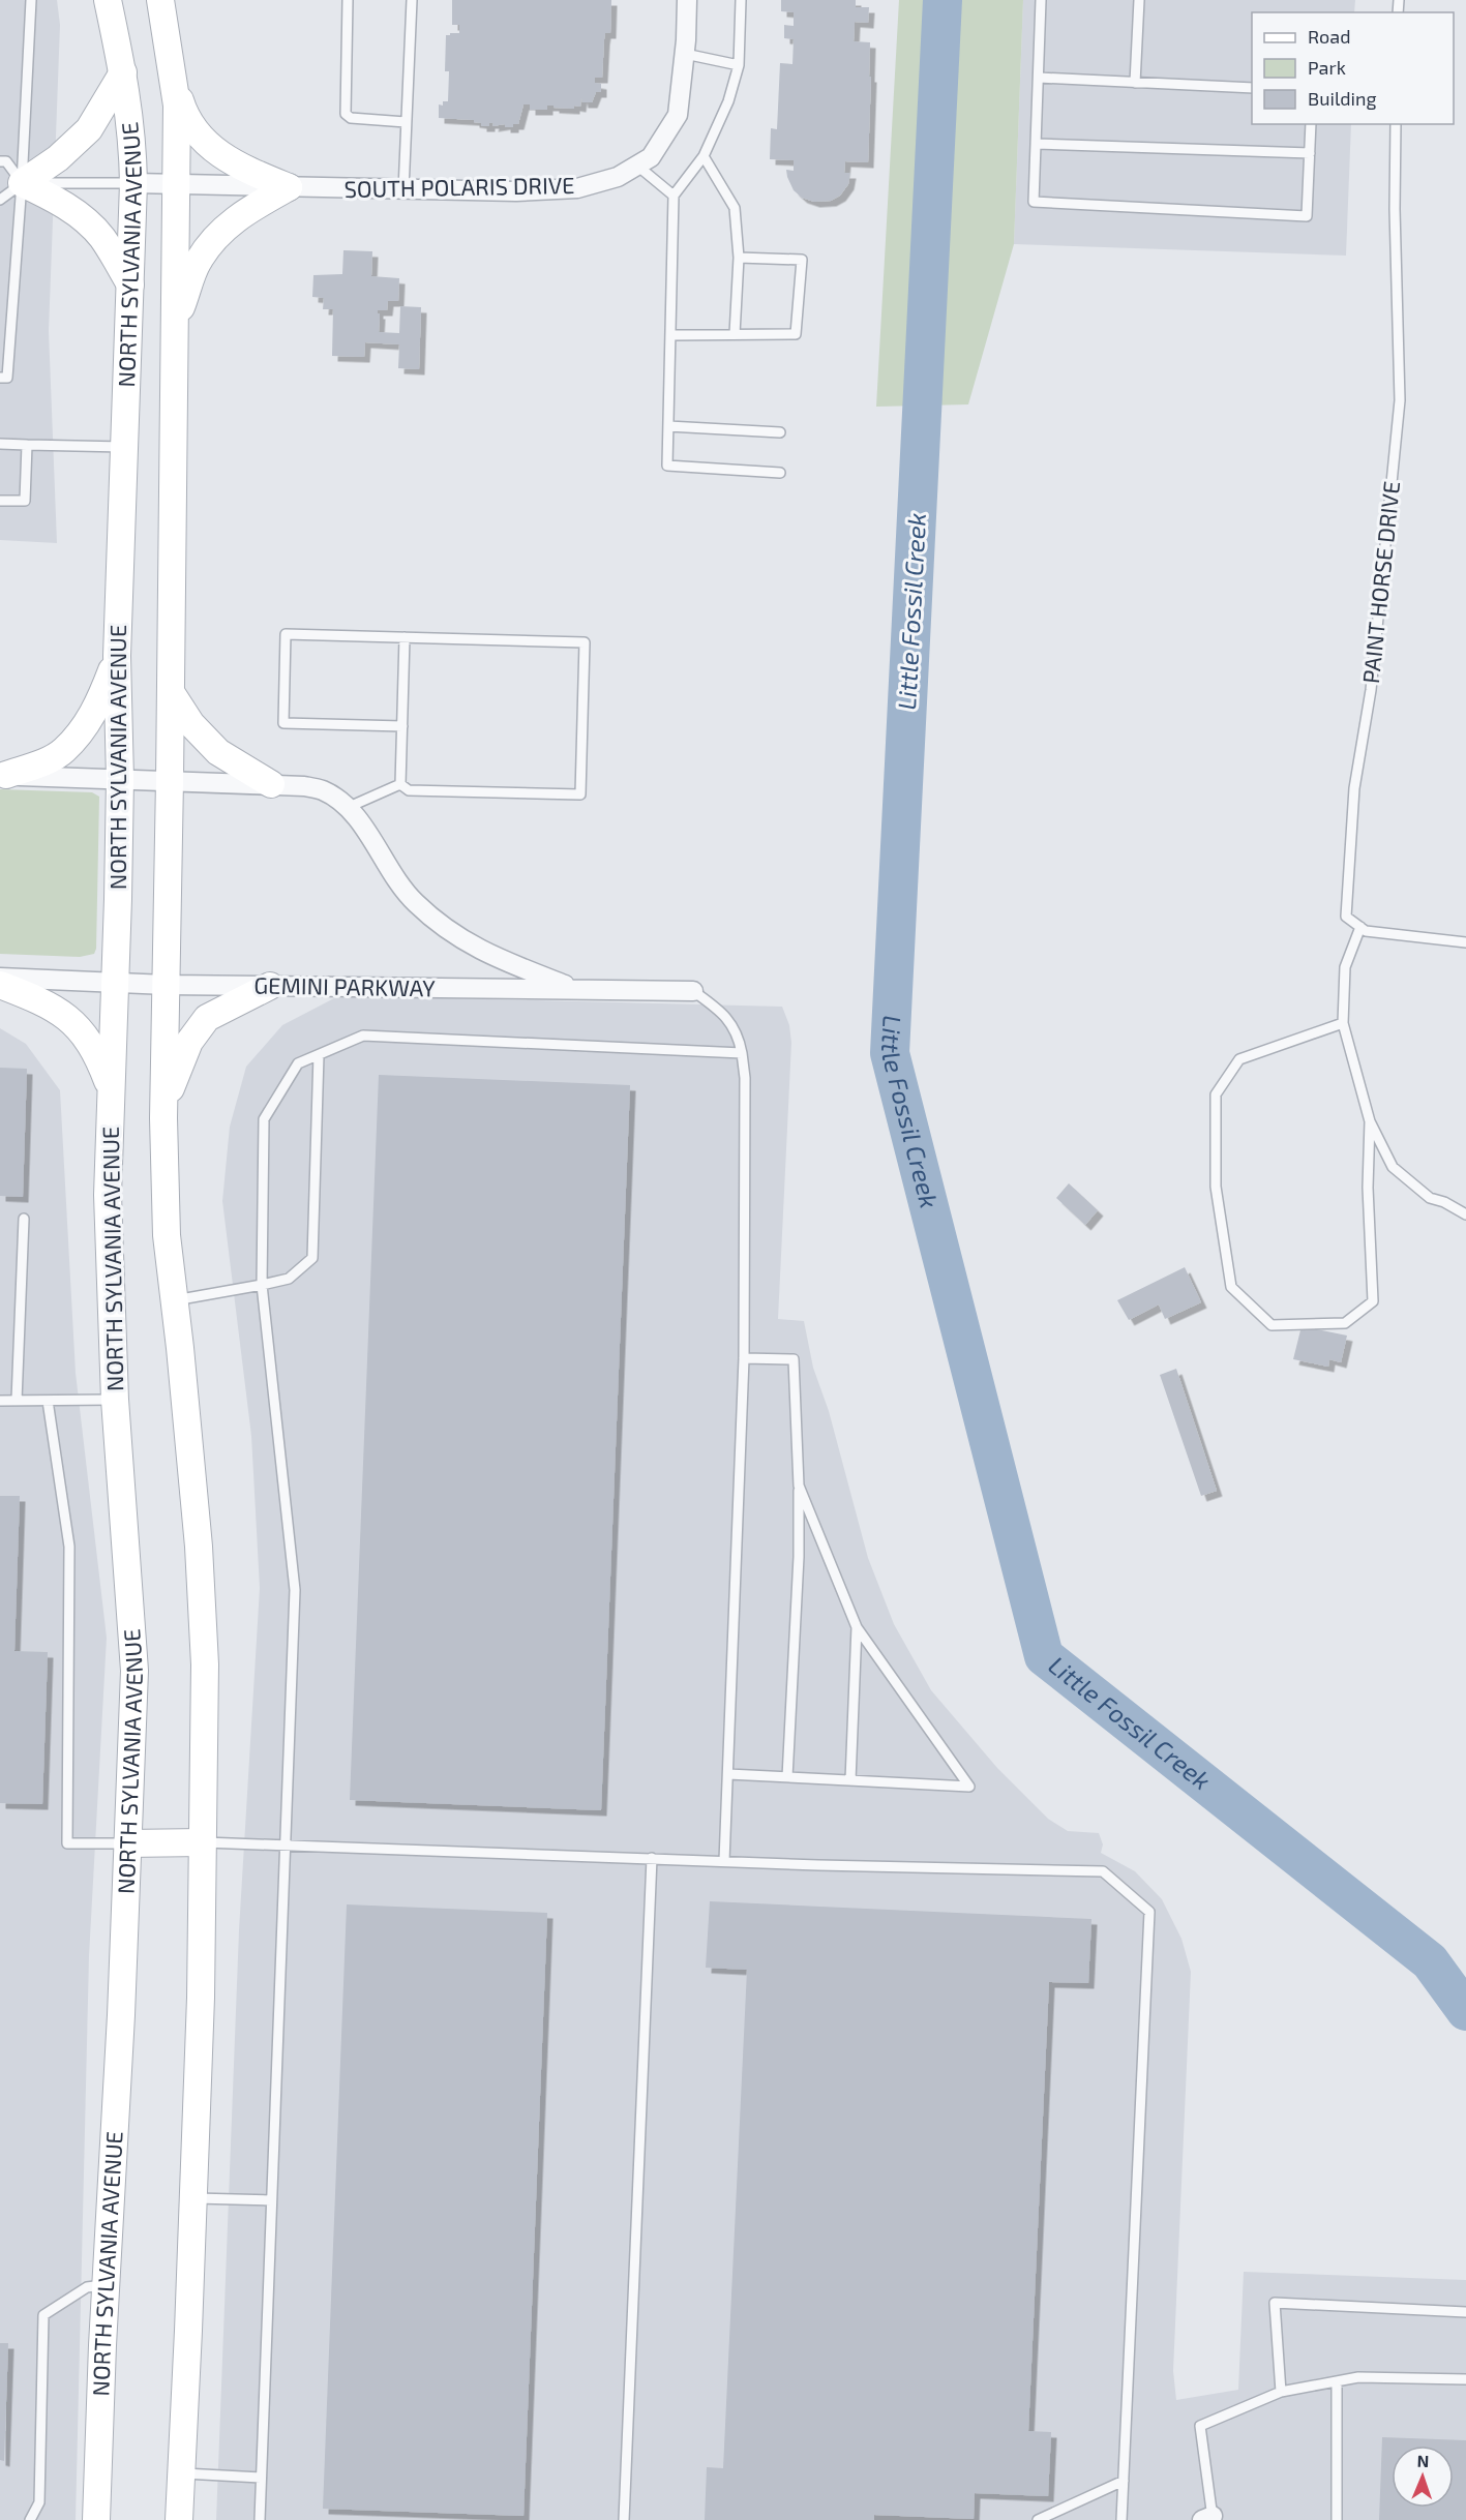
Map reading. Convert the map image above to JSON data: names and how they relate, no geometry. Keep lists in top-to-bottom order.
{
  "streets": {
    "main road": ["NORTH SYLVANIA AVENUE"],
    "street": ["SOUTH POLARIS DRIVE", "GEMINI PARKWAY"],
    "lane": ["PAINT HORSE DRIVE"]
  },
  "crossings": [
    ["SOUTH POLARIS DRIVE", "NORTH SYLVANIA AVENUE"],
    ["NORTH SYLVANIA AVENUE", "GEMINI PARKWAY"]
  ],
  "water": ["Little Fossil Creek"],
  "legend": ["Road", "Park", "Building"],
  "north": "top"
}
